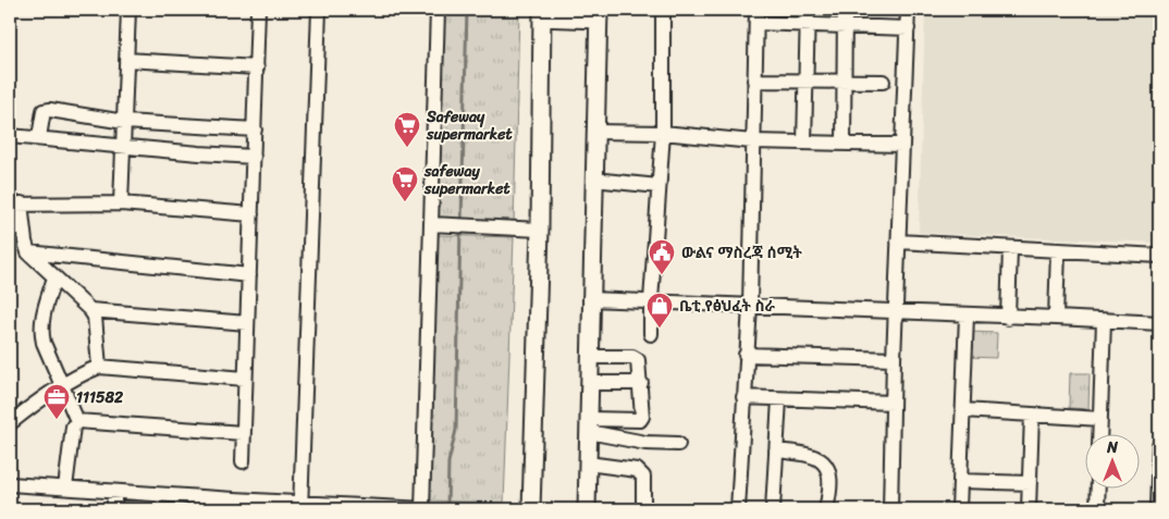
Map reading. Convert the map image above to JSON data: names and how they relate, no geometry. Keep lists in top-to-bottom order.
{
  "places": {
    "supermarket": ["Safeway supermarket", "safeway supermarket"],
    "public building": ["ውልና ማስረጃ ሰሚት"],
    "shop": ["ቤቲ የፅህፈት ስራ"],
    "office": ["111582"]
  },
  "north": "top"
}
